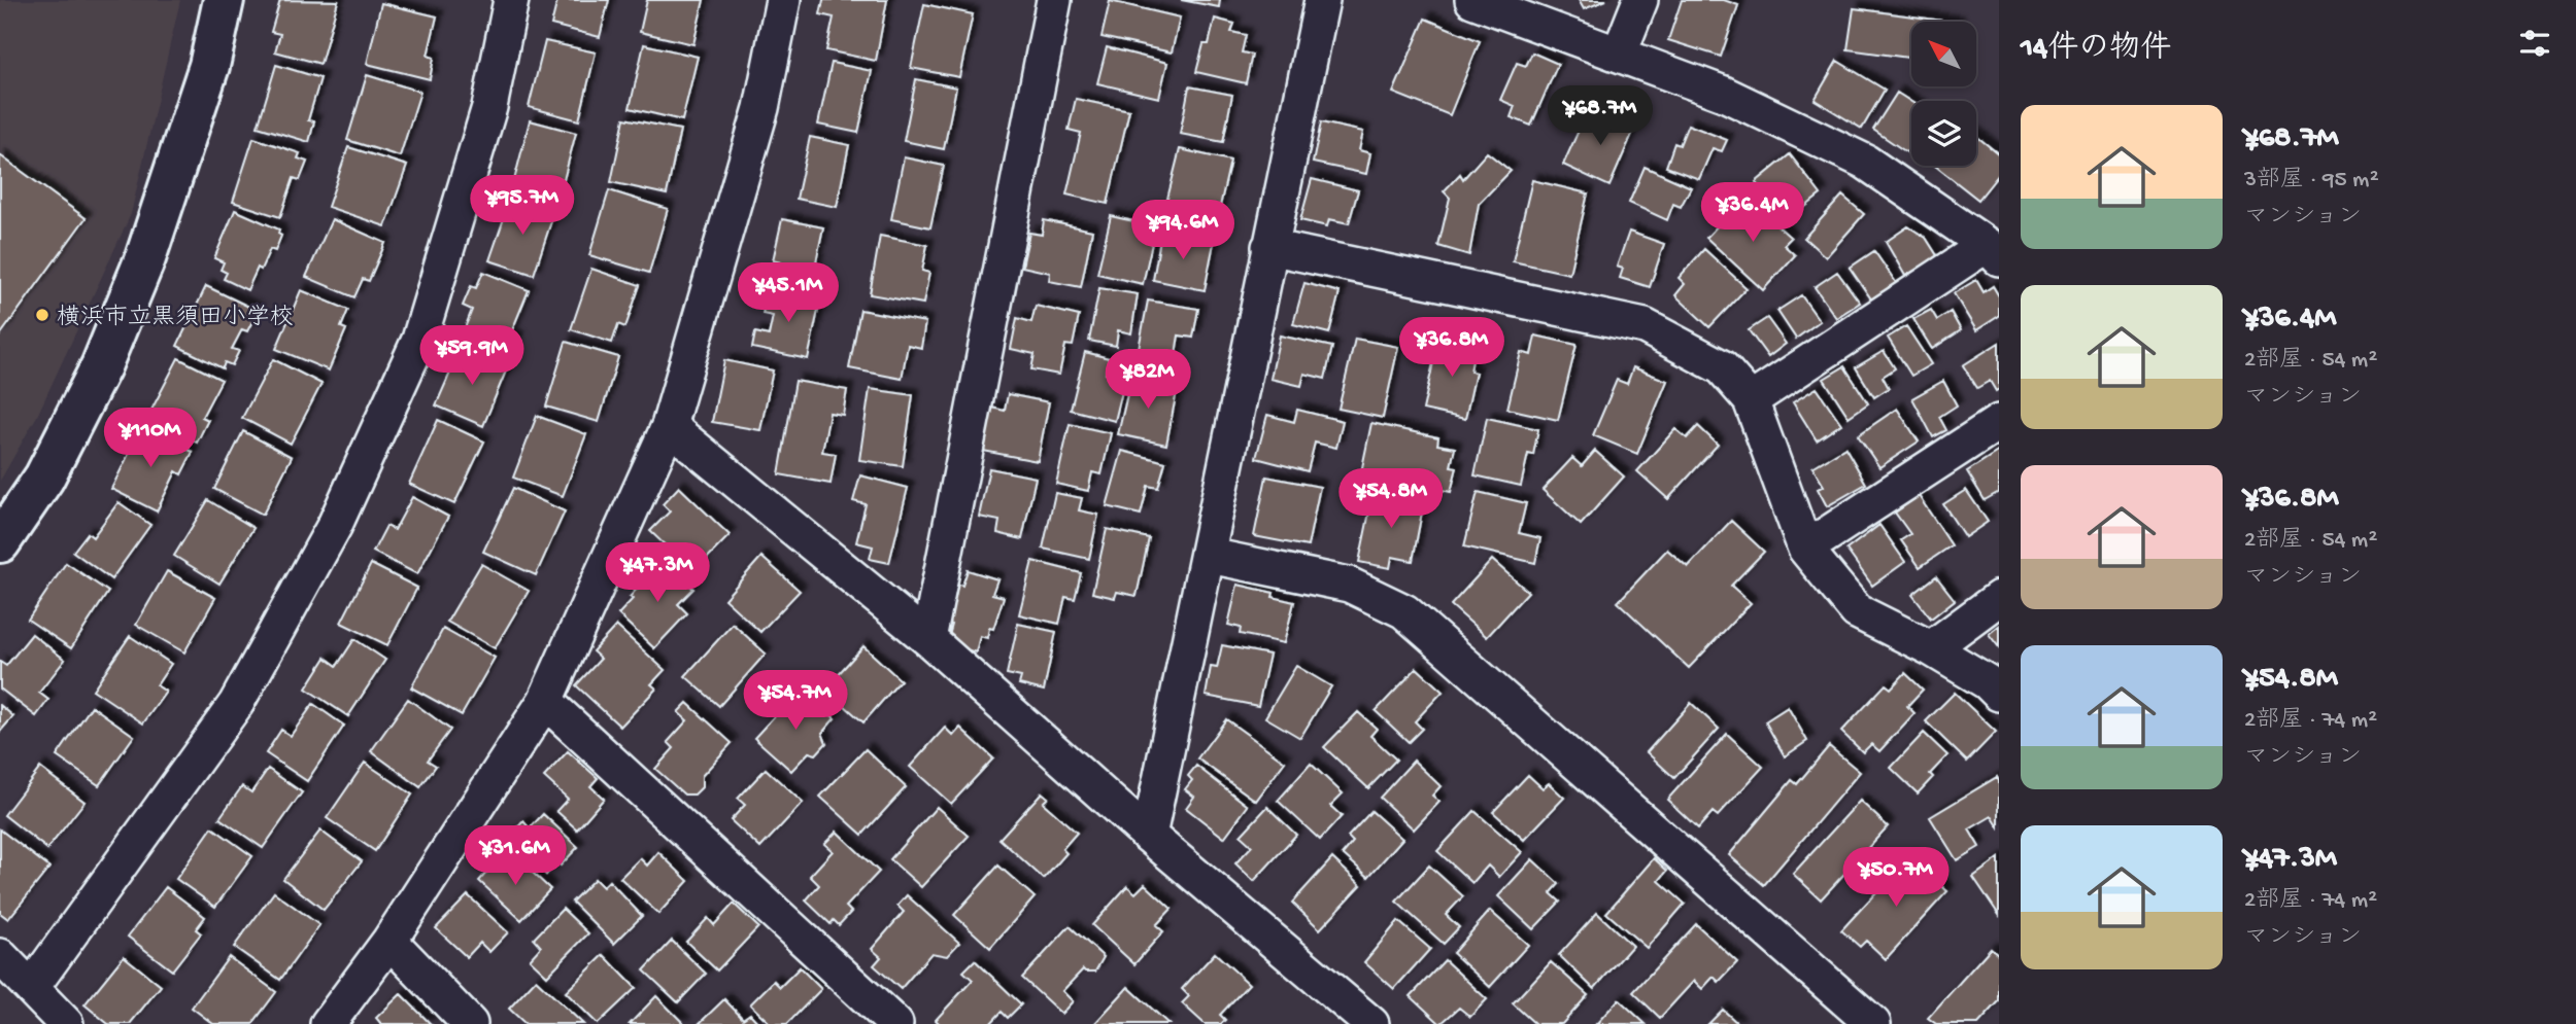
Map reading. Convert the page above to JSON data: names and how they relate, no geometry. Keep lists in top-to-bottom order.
{
  "places": ["横浜市立黒須田小学校"],
  "north": "top left",
  "page": {
    "heading": "14件の物件",
    "price": [
      "¥68.7M",
      "¥95.7M",
      "¥36.4M",
      "¥94.6M",
      "¥45.1M",
      "¥36.8M",
      "¥59.9M",
      "¥82M",
      "¥110M",
      "¥54.8M",
      "¥47.3M",
      "¥54.7M",
      "¥31.6M",
      "¥50.7M"
    ],
    "list": [
      {
        "name": "¥68.7M",
        "note": "3部屋 · 95 m² · マンション"
      },
      {
        "name": "¥36.4M",
        "note": "2部屋 · 54 m² · マンション"
      },
      {
        "name": "¥36.8M",
        "note": "2部屋 · 54 m² · マンション"
      },
      {
        "name": "¥54.8M",
        "note": "2部屋 · 74 m² · マンション"
      },
      {
        "name": "¥47.3M",
        "note": "2部屋 · 74 m² · マンション"
      }
    ]
  }
}
